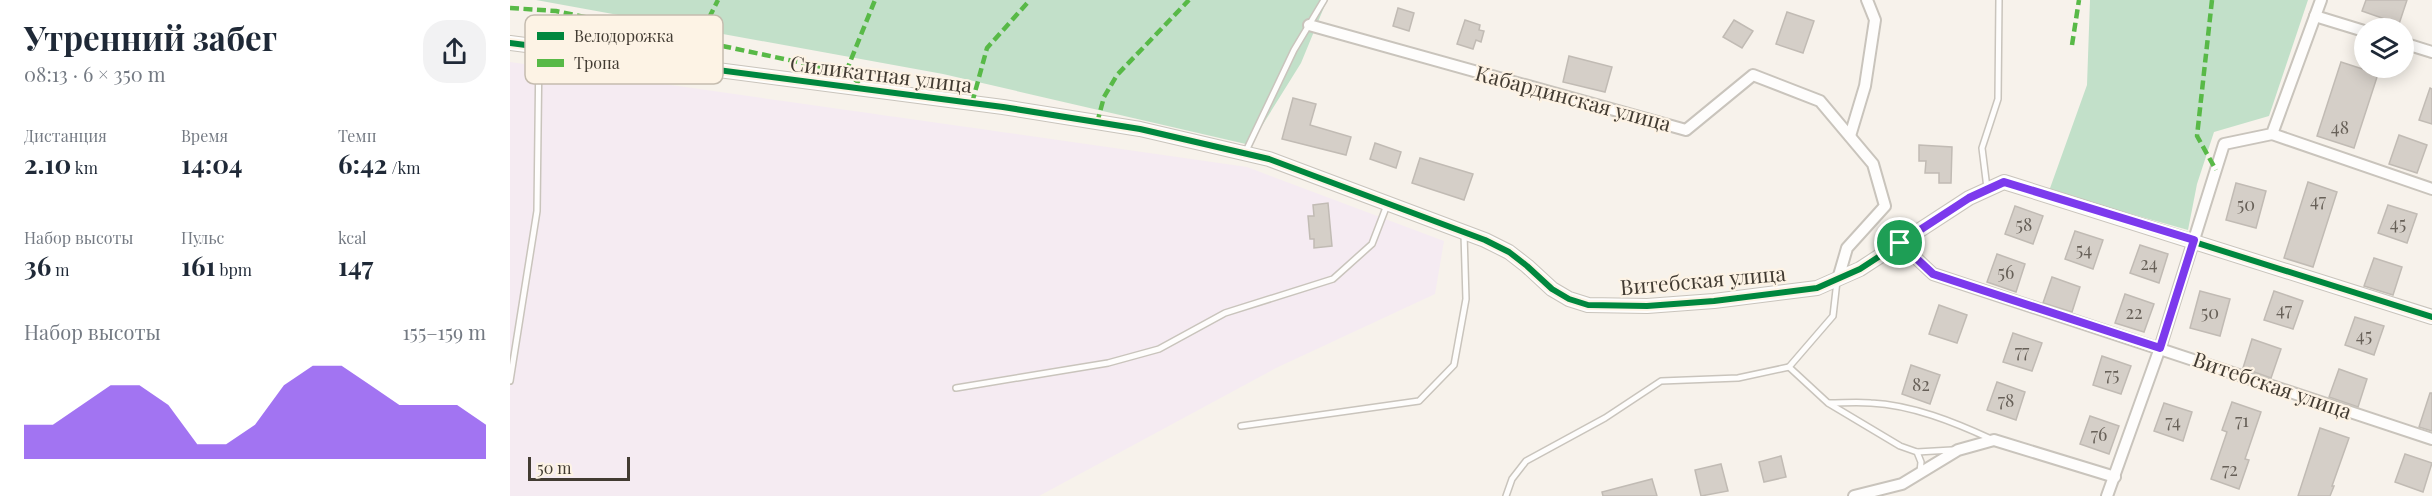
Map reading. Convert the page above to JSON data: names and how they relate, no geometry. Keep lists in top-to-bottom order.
{
  "streets": {
    "street": ["Силикатная улица", "Кабардинская улица", "Витебская улица"]
  },
  "crossings": [
    ["Силикатная улица", "Витебская улица"],
    ["Кабардинская улица", "Витебская улица"]
  ],
  "house_numbers": [
    "48",
    "47",
    "50",
    "45",
    "58",
    "54",
    "24",
    "56",
    "47",
    "22",
    "50",
    "45",
    "77",
    "75",
    "82",
    "78",
    "71",
    "74",
    "76",
    "72"
  ],
  "legend": ["Велодорожка", "Тропа"],
  "scale_bar": "50 m",
  "page": {
    "heading": ["Утренний забег", "08:13 · 6 × 350 m"],
    "stats": [
      ["Дистанция", "2.10 km"],
      ["Время", "14:04"],
      ["Темп", "6:42 /km"],
      ["Набор высоты", "36 m"],
      ["Пульс", "161 bpm"],
      ["kcal", "147"]
    ],
    "chart": ["Набор высоты", "155–159 m"],
    "scale": "50 m"
  }
}
